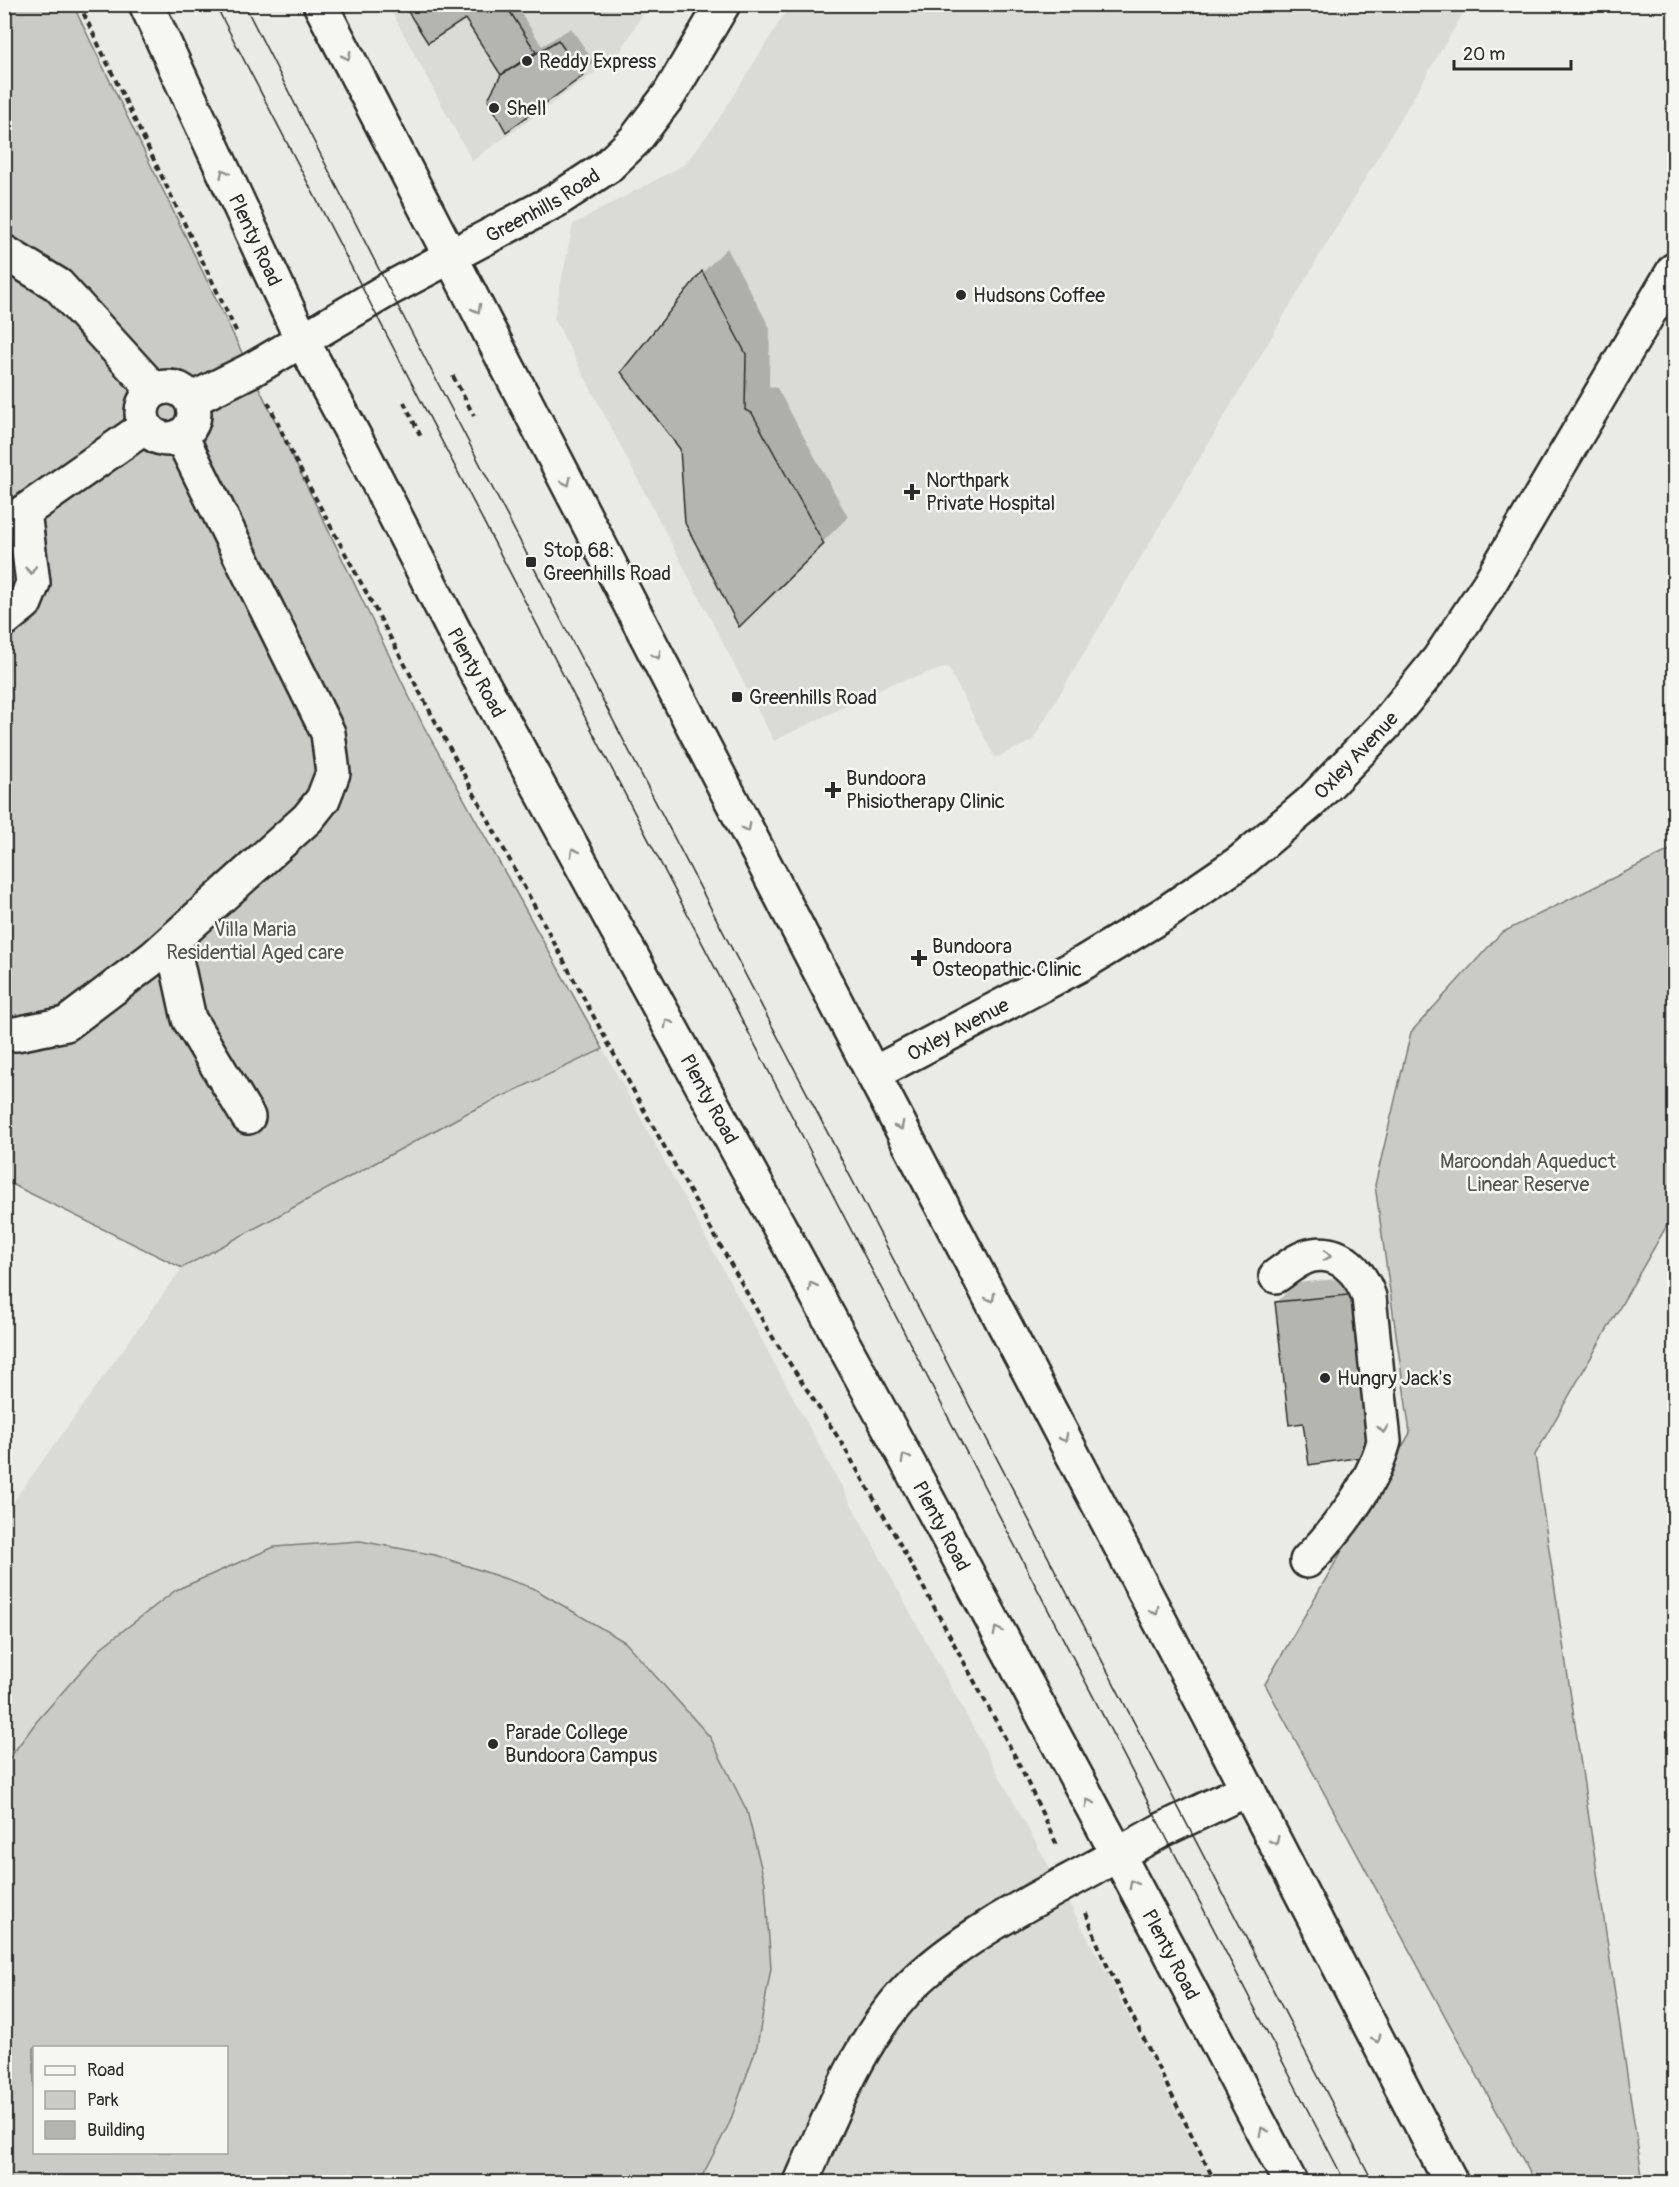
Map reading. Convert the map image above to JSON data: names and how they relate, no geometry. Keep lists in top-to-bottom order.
{
  "streets": {
    "main road": ["Greenhills Road", "Plenty Road", "Oxley Avenue"]
  },
  "crossings": [
    ["Greenhills Road", "Plenty Road"]
  ],
  "parks": ["Villa Maria Residential Aged care", "Maroondah Aqueduct Linear Reserve"],
  "places": {
    "other": [
      "Reddy Express",
      "Shell",
      "Hudsons Coffee",
      "Hungry Jack's",
      "Parade College Bundoora Campus"
    ],
    "health": ["Northpark Private Hospital", "Bundoora Phisiotherapy Clinic", "Bundoora Osteopathic Clinic"],
    "transit": ["Stop 68: Greenhills Road", "Greenhills Road"]
  },
  "legend": ["Road", "Park", "Building"],
  "scale_bar": "20 m"
}
